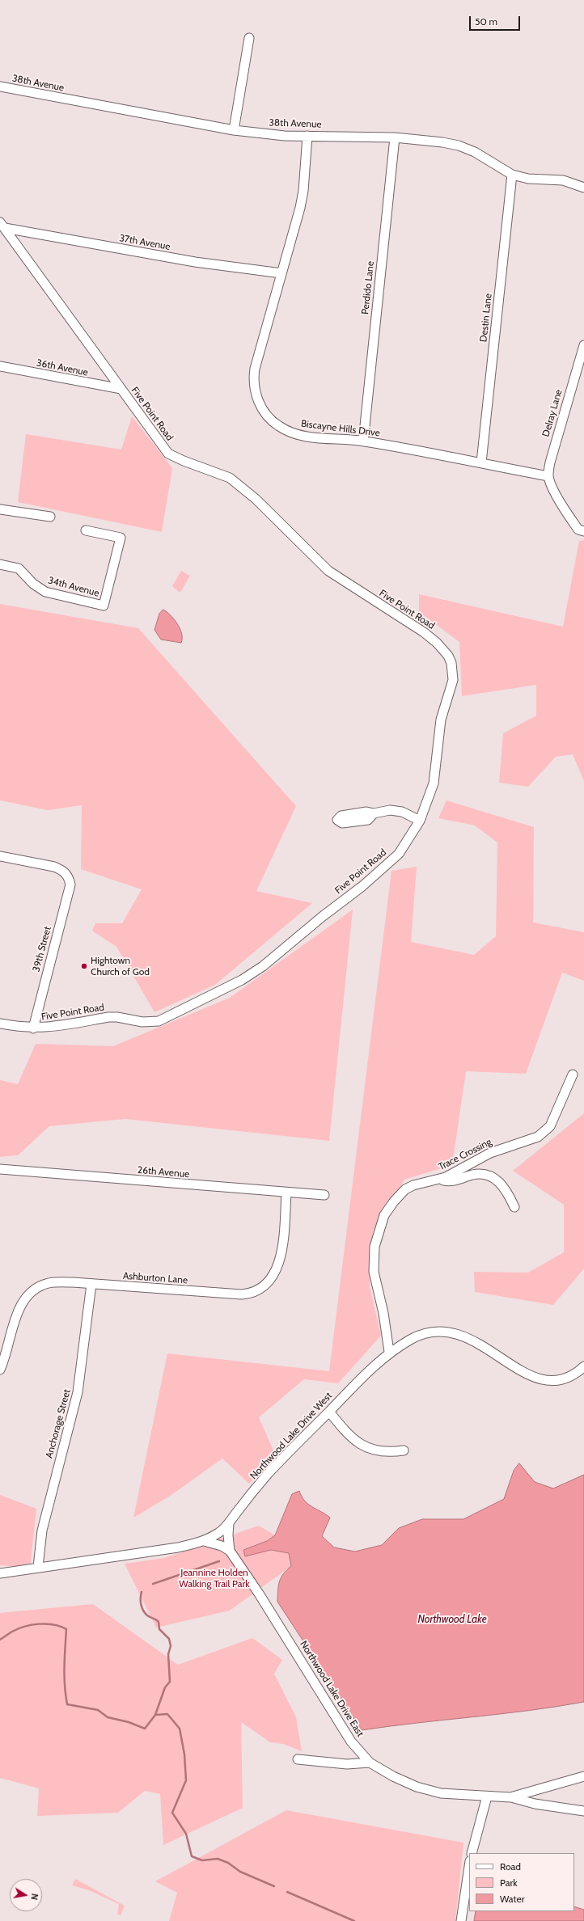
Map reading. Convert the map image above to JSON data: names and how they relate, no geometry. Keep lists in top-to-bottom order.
{
  "streets": {
    "street": [
      "38th Avenue",
      "37th Avenue",
      "Perdido Lane",
      "Destin Lane",
      "36th Avenue",
      "Delray Lane",
      "Five Point Road",
      "Biscayne Hills Drive",
      "34th Avenue",
      "39th Street",
      "Trace Crossing",
      "26th Avenue",
      "Ashburton Lane",
      "Anchorage Street",
      "Northwood Lake Drive West",
      "Northwood Lake Drive East"
    ]
  },
  "crossings": [
    ["38th Avenue", "Perdido Lane"],
    ["38th Avenue", "Destin Lane"],
    ["38th Avenue", "Biscayne Hills Drive"],
    ["37th Avenue", "Five Point Road"],
    ["37th Avenue", "Biscayne Hills Drive"],
    ["Perdido Lane", "Biscayne Hills Drive"],
    ["Destin Lane", "Biscayne Hills Drive"],
    ["36th Avenue", "Five Point Road"],
    ["Delray Lane", "Biscayne Hills Drive"],
    ["Five Point Road", "39th Street"],
    ["Trace Crossing", "Northwood Lake Drive West"],
    ["26th Avenue", "Ashburton Lane"],
    ["Ashburton Lane", "Anchorage Street"],
    ["Anchorage Street", "Northwood Lake Drive West"],
    ["Northwood Lake Drive West", "Northwood Lake Drive East"]
  ],
  "water": ["Northwood Lake"],
  "parks": ["Jeannine Holden Walking Trail Park"],
  "places": ["Hightown Church of God"],
  "legend": ["Road", "Park", "Water"],
  "scale_bar": "50 m",
  "north": "right"
}
